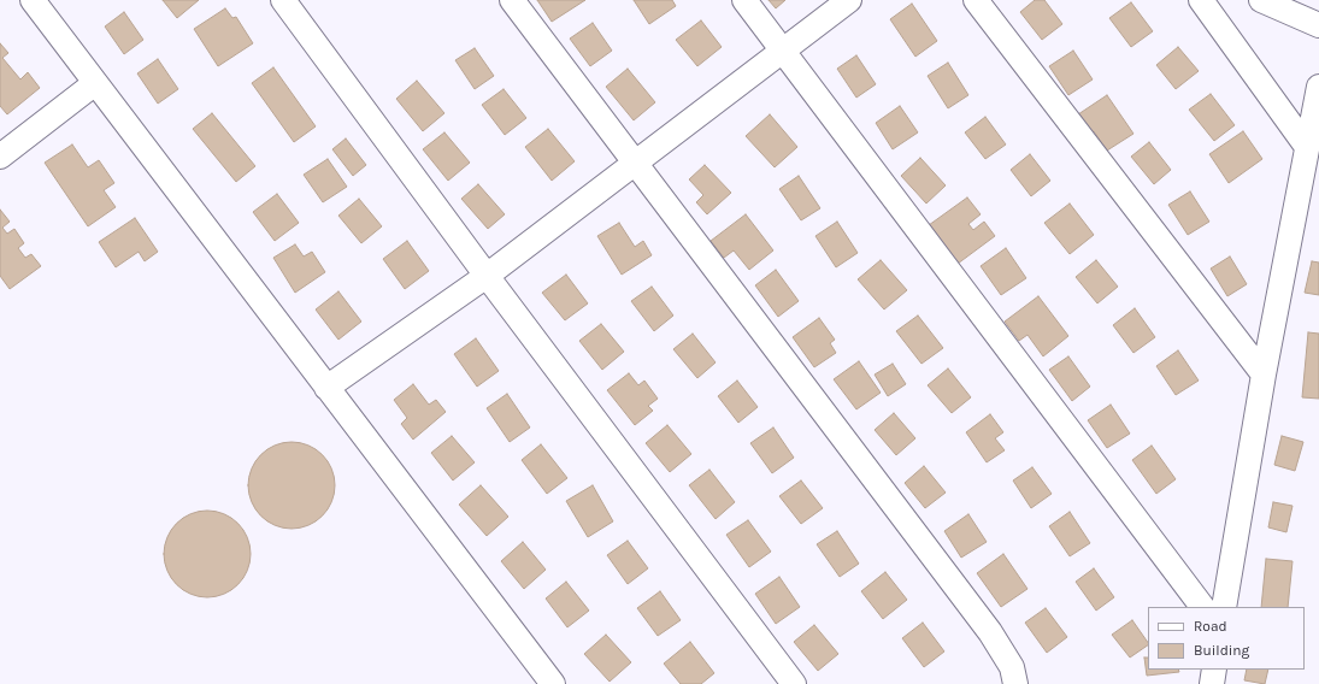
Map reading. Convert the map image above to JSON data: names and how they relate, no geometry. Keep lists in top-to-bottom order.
{
  "legend": ["Road", "Building"]
}
